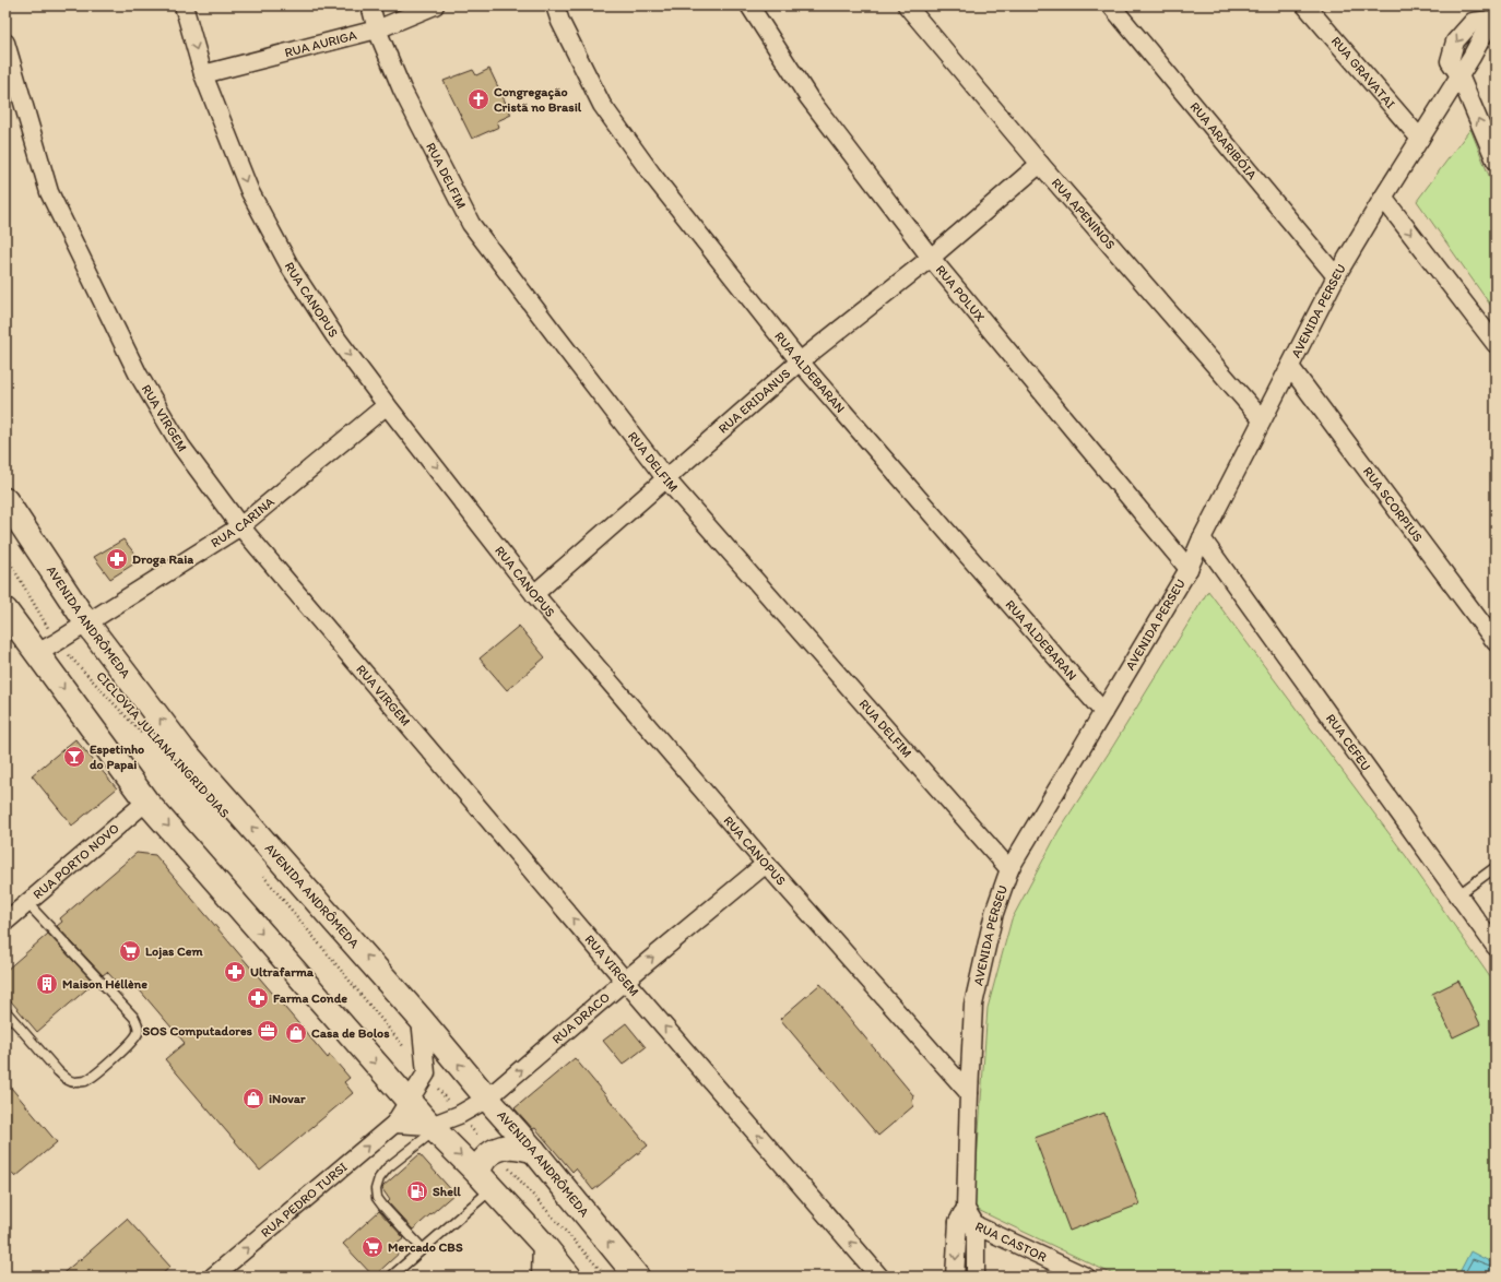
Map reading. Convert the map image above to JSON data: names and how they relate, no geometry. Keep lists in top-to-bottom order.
{
  "streets": {
    "main road": ["AVENIDA ANDRÔMEDA"],
    "street": [
      "RUA AURIGA",
      "RUA GRAVATAI",
      "RUA ARARIBÓIA",
      "RUA DELFIM",
      "RUA APENINOS",
      "RUA POLUX",
      "RUA CANOPUS",
      "AVENIDA PERSEU",
      "RUA ALDEBARAN",
      "RUA ERIDANUS",
      "RUA VIRGEM",
      "RUA SCORPIUS",
      "RUA CARINA",
      "RUA CEFEU",
      "RUA PORTO NOVO",
      "RUA DRACO",
      "RUA PEDRO TURSI",
      "RUA CASTOR"
    ],
    "path": ["CICLOVIA JULIANA INGRID DIAS"]
  },
  "crossings": [
    ["RUA AURIGA", "RUA DELFIM"],
    ["RUA AURIGA", "RUA CANOPUS"],
    ["RUA GRAVATAI", "AVENIDA PERSEU"],
    ["RUA ARARIBÓIA", "AVENIDA PERSEU"],
    ["RUA DELFIM", "AVENIDA PERSEU"],
    ["RUA DELFIM", "RUA ERIDANUS"],
    ["RUA APENINOS", "AVENIDA PERSEU"],
    ["RUA APENINOS", "RUA ERIDANUS"],
    ["RUA POLUX", "AVENIDA PERSEU"],
    ["RUA POLUX", "RUA ERIDANUS"],
    ["RUA CANOPUS", "AVENIDA PERSEU"],
    ["RUA CANOPUS", "RUA ERIDANUS"],
    ["RUA CANOPUS", "RUA CARINA"],
    ["RUA CANOPUS", "RUA DRACO"],
    ["AVENIDA PERSEU", "RUA ALDEBARAN"],
    ["AVENIDA PERSEU", "RUA SCORPIUS"],
    ["AVENIDA PERSEU", "RUA CEFEU"],
    ["AVENIDA PERSEU", "RUA CASTOR"],
    ["RUA ALDEBARAN", "RUA ERIDANUS"],
    ["RUA VIRGEM", "RUA CARINA"],
    ["RUA VIRGEM", "RUA DRACO"],
    ["RUA CARINA", "AVENIDA ANDRÔMEDA"],
    ["RUA CARINA", "CICLOVIA JULIANA INGRID DIAS"],
    ["AVENIDA ANDRÔMEDA", "RUA DRACO"]
  ],
  "one_way": [
    "RUA CANOPUS",
    "RUA VIRGEM",
    "RUA DRACO",
    "RUA PEDRO TURSI"
  ],
  "places": {
    "church": ["Congregação Cristã no Brasil"],
    "pharmacy": ["Droga Raia", "Ultrafarma", "Farma Conde"],
    "bar": ["Espetinho do Papai"],
    "supermarket": ["Lojas Cem", "Mercado CBS"],
    "building": ["Maison Héllène"],
    "office": ["SOS Computadores"],
    "shop": ["Casa de Bolos", "iNovar"],
    "fuel station": ["Shell"]
  }
}
